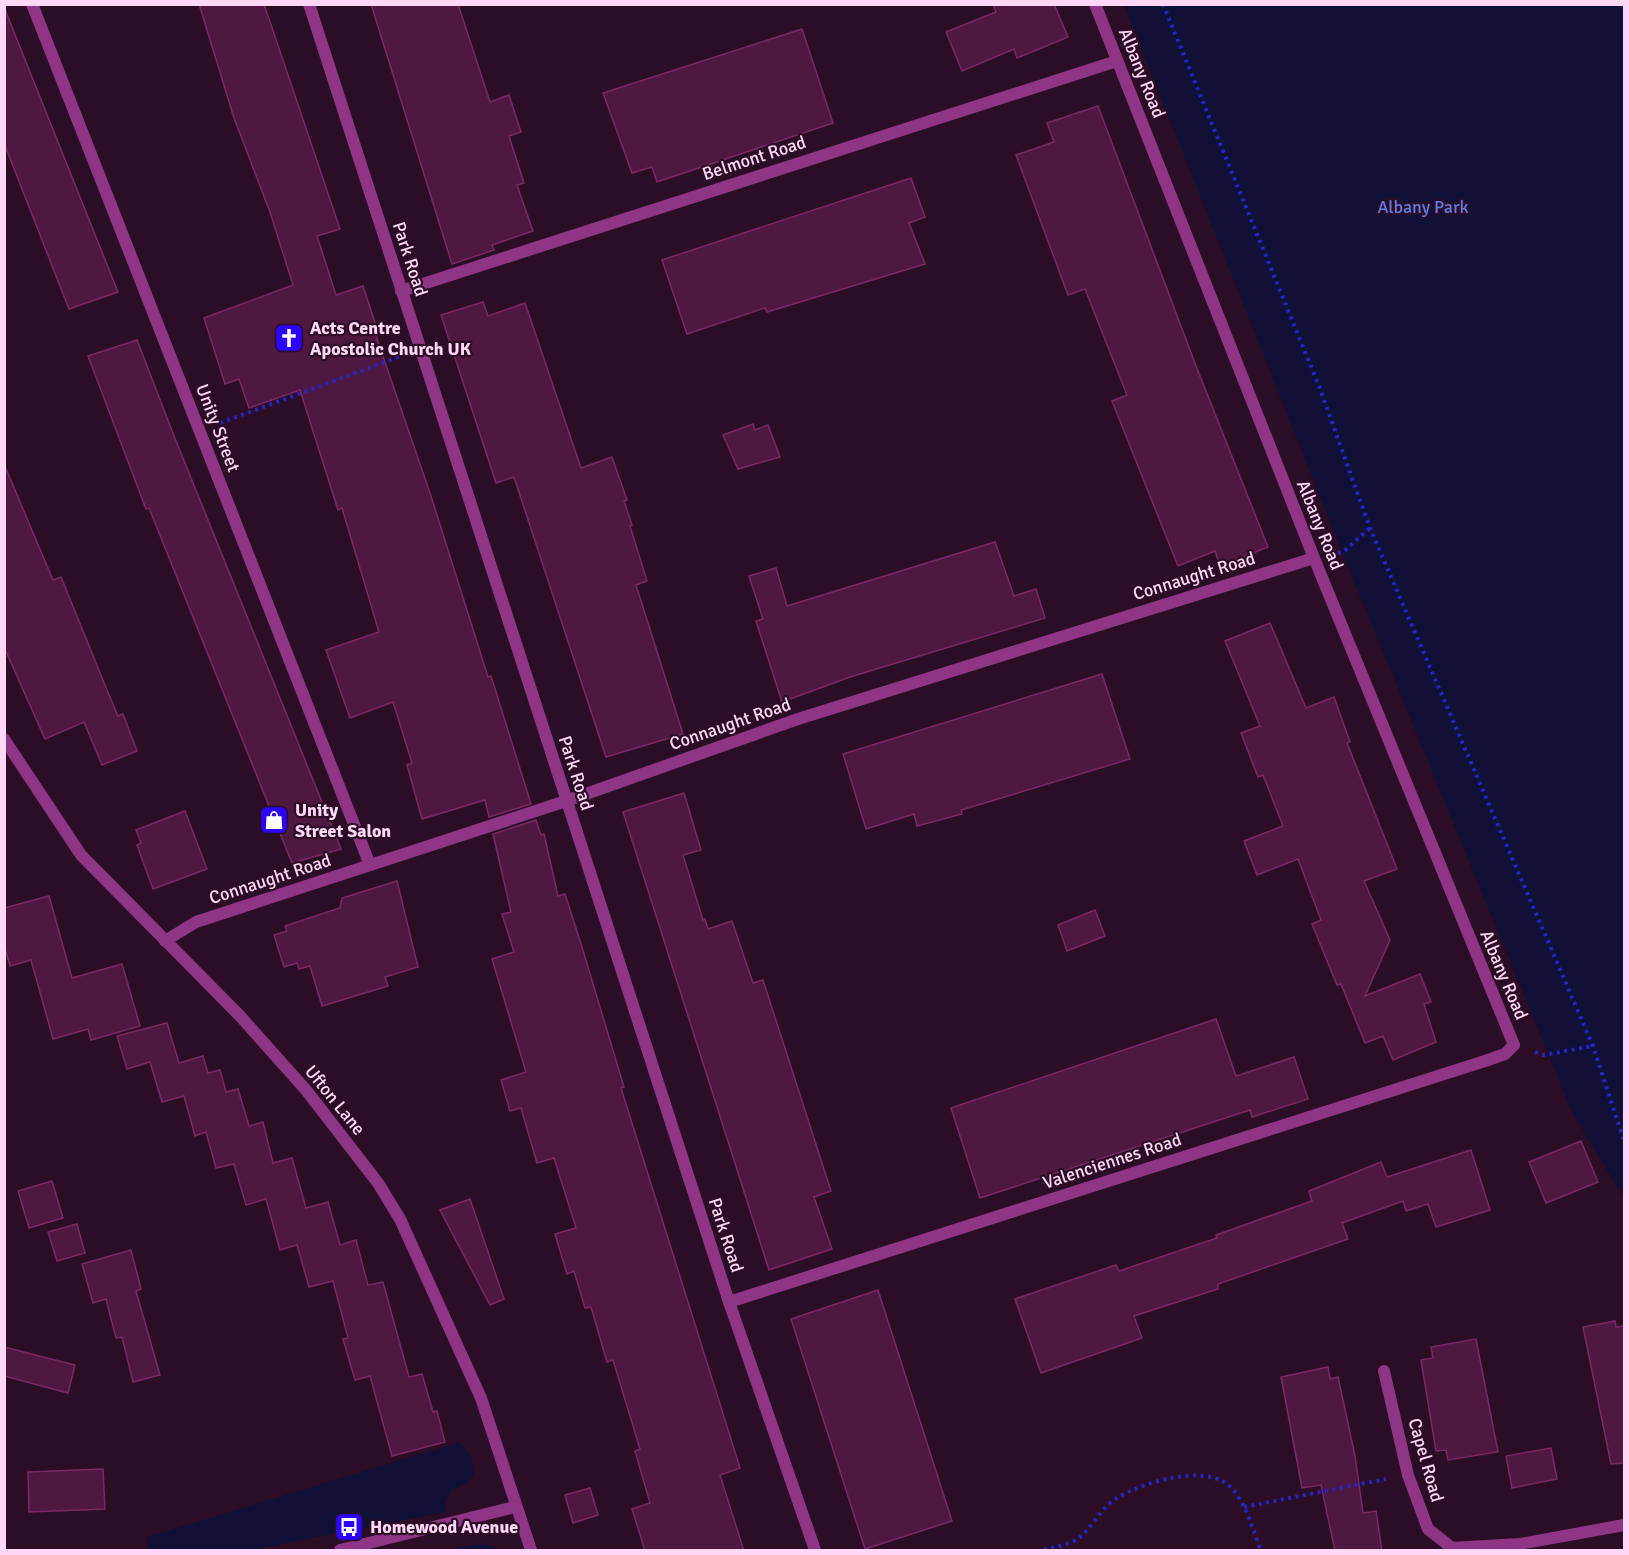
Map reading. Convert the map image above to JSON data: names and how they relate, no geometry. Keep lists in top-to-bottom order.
{
  "streets": {
    "street": [
      "Albany Road",
      "Belmont Road",
      "Park Road",
      "Unity Street",
      "Connaught Road",
      "Ufton Lane",
      "Valenciennes Road",
      "Capel Road"
    ]
  },
  "crossings": [
    ["Albany Road", "Belmont Road"],
    ["Albany Road", "Connaught Road"],
    ["Albany Road", "Valenciennes Road"],
    ["Belmont Road", "Park Road"],
    ["Park Road", "Connaught Road"],
    ["Park Road", "Valenciennes Road"],
    ["Unity Street", "Connaught Road"],
    ["Connaught Road", "Ufton Lane"]
  ],
  "parks": ["Albany Park"],
  "places": {
    "church": ["Acts Centre Apostolic Church UK"],
    "shop": ["Unity Street Salon"],
    "bus stop": ["Homewood Avenue"]
  }
}
